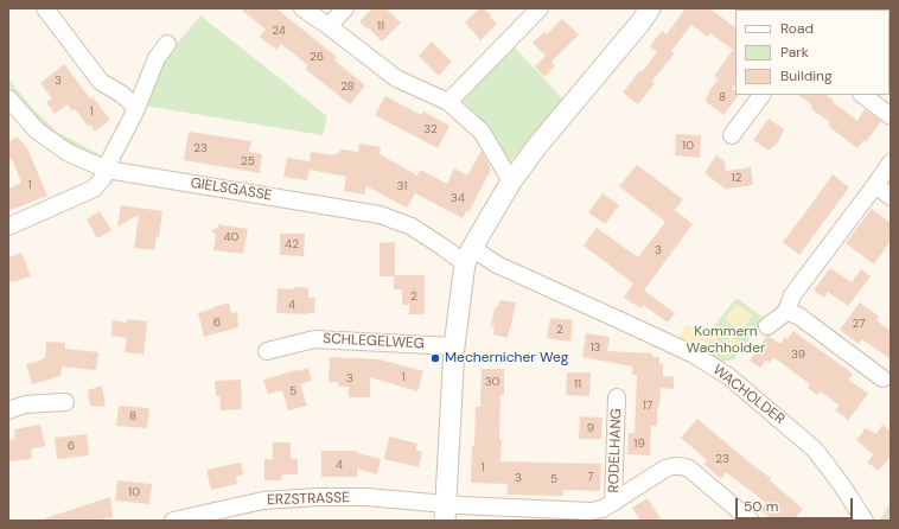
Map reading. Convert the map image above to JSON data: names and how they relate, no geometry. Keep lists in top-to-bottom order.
{
  "streets": {
    "street": [
      "GIELSGASSE",
      "SCHLEGELWEG",
      "WACHOLDER",
      "RODELHANG",
      "ERZSTRASSE"
    ]
  },
  "crossings": [
    ["GIELSGASSE", "WACHOLDER"],
    ["RODELHANG", "ERZSTRASSE"]
  ],
  "parks": ["Kommern Wachholder"],
  "places": ["Mechernicher Weg"],
  "house_numbers": [
    "11",
    "24",
    "26",
    "3",
    "28",
    "8",
    "1",
    "32",
    "10",
    "23",
    "25",
    "12",
    "1",
    "31",
    "34",
    "40",
    "42",
    "3",
    "2",
    "4",
    "6",
    "27",
    "2",
    "13",
    "39",
    "1",
    "3",
    "30",
    "11",
    "5",
    "17",
    "8",
    "9",
    "19",
    "6",
    "23",
    "4",
    "1",
    "7",
    "3",
    "5",
    "10"
  ],
  "legend": ["Road", "Park", "Building"],
  "scale_bar": "50 m"
}
